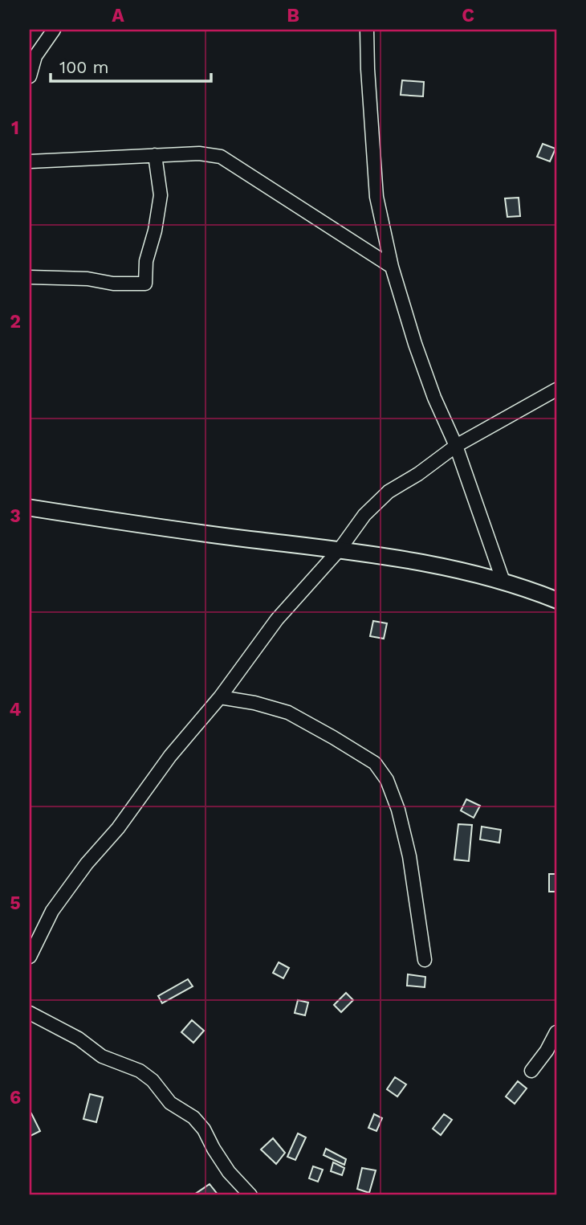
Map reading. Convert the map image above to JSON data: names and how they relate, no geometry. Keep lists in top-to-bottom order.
{
  "scale_bar": "100 m",
  "grid": {
    "columns": ["A", "B", "C"],
    "rows": [
      "1",
      "2",
      "3",
      "4",
      "5",
      "6"
    ]
  }
}
